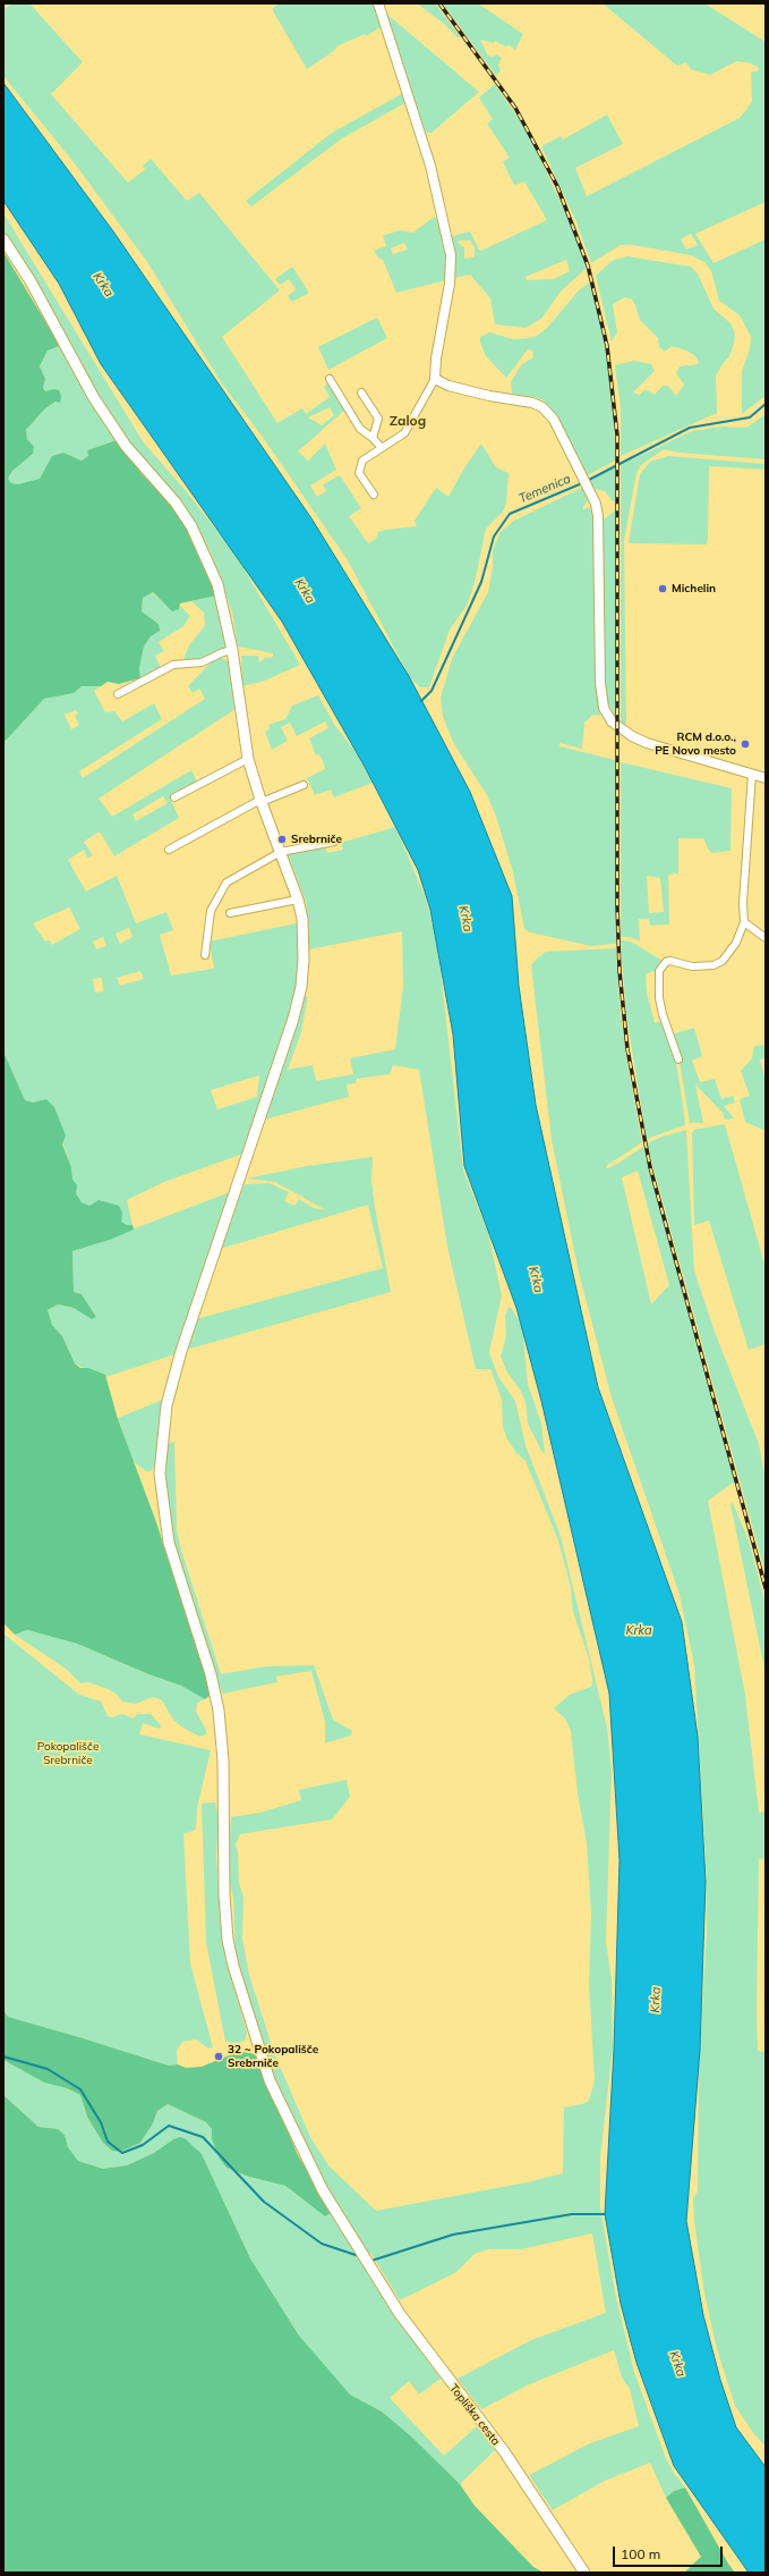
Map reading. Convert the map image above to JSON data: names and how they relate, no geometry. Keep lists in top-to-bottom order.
{
  "streets": {
    "main road": ["Topliška cesta"]
  },
  "districts": ["Zalog"],
  "water": ["Krka", "Temenica"],
  "parks": ["Pokopališče Srebrniče"],
  "places": [
    "Michelin",
    "RCM d.o.o., PE Novo mesto",
    "Srebrniče",
    "32 ~ Pokopališče Srebrniče"
  ],
  "scale_bar": "100 m"
}
